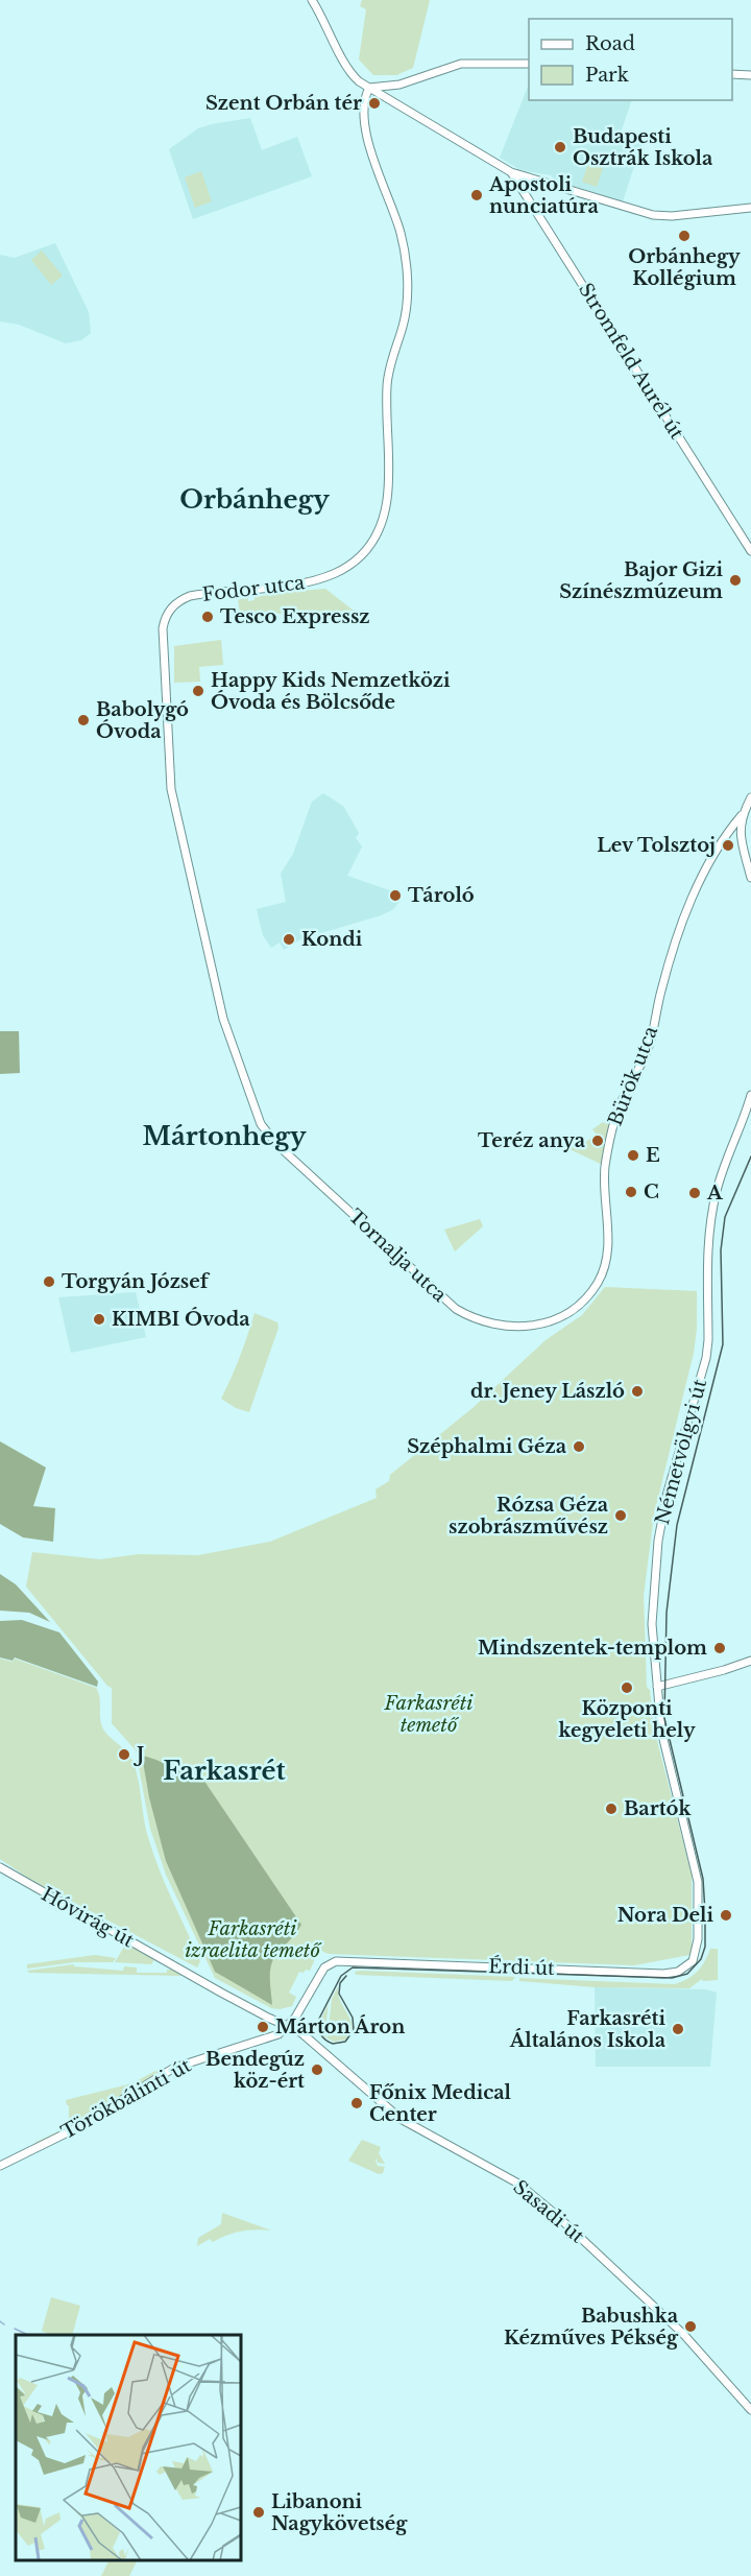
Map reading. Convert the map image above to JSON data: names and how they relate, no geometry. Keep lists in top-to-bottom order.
{
  "streets": {
    "street": [
      "Stromfeld Aurél út",
      "Fodor utca",
      "Bürök utca",
      "Tornalja utca",
      "Németvölgyi út",
      "Hóvirág út",
      "Érdi út",
      "Törökbálinti út",
      "Sasadi út"
    ]
  },
  "crossings": [
    ["Fodor utca", "Tornalja utca"],
    ["Bürök utca", "Tornalja utca"],
    ["Németvölgyi út", "Érdi út"],
    ["Hóvirág út", "Érdi út"],
    ["Hóvirág út", "Törökbálinti út"],
    ["Hóvirág út", "Sasadi út"],
    ["Érdi út", "Törökbálinti út"],
    ["Érdi út", "Sasadi út"],
    ["Törökbálinti út", "Sasadi út"]
  ],
  "districts": ["Orbánhegy", "Mártonhegy", "Farkasrét"],
  "parks": ["Farkasréti temető", "Farkasréti izraelita temető"],
  "places": [
    "Szent Orbán tér",
    "Budapesti Osztrák Iskola",
    "Apostoli nunciatúra",
    "Orbánhegy Kollégium",
    "Bajor Gizi Színészmúzeum",
    "Tesco Expressz",
    "Happy Kids Nemzetközi Óvoda és Bölcsőde",
    "Babolygó Óvoda",
    "Lev Tolsztoj",
    "Tároló",
    "Kondi",
    "Teréz anya",
    "E",
    "C",
    "A",
    "Torgyán József",
    "KIMBI Óvoda",
    "dr. Jeney László",
    "Széphalmi Géza",
    "Rózsa Géza szobrászművész",
    "Mindszentek-templom",
    "Központi kegyeleti hely",
    "J",
    "Bartók",
    "Nora Deli",
    "Márton Áron",
    "Farkasréti Általános Iskola",
    "Bendegúz köz-ért",
    "Főnix Medical Center",
    "Babushka Kézműves Pékség",
    "Libanoni Nagykövetség"
  ],
  "legend": ["Road", "Park"]
}
